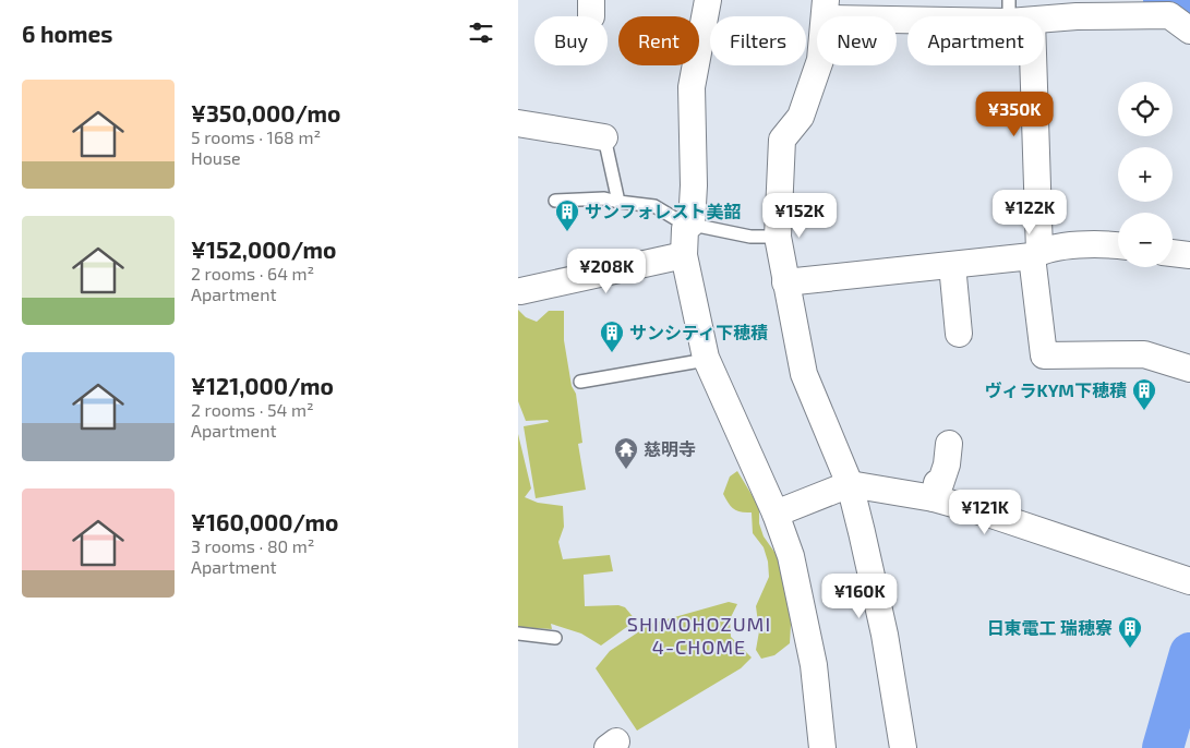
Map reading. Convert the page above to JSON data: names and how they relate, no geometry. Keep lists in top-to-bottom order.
{
  "districts": ["SHIMOHOZUMI 4-CHOME"],
  "places": {
    "building": [
      "サンフォレスト美韶",
      "サンシティ下穂積",
      "ヴィラKYM下穂積",
      "日東電工 瑞穂寮"
    ],
    "temple": ["慈明寺"]
  },
  "page": {
    "heading": "6 homes",
    "chip": [
      "Buy",
      "Rent",
      "Filters",
      "New",
      "Apartment"
    ],
    "list": [
      {
        "name": "¥350,000/mo",
        "note": "5 rooms · 168 m² · House"
      },
      {
        "name": "¥152,000/mo",
        "note": "2 rooms · 64 m² · Apartment"
      },
      {
        "name": "¥121,000/mo",
        "note": "2 rooms · 54 m² · Apartment"
      },
      {
        "name": "¥160,000/mo",
        "note": "3 rooms · 80 m² · Apartment"
      }
    ],
    "map_buttons": ["+", "−"],
    "price": [
      "¥350K",
      "¥122K",
      "¥152K",
      "¥208K",
      "¥121K",
      "¥160K"
    ]
  }
}
